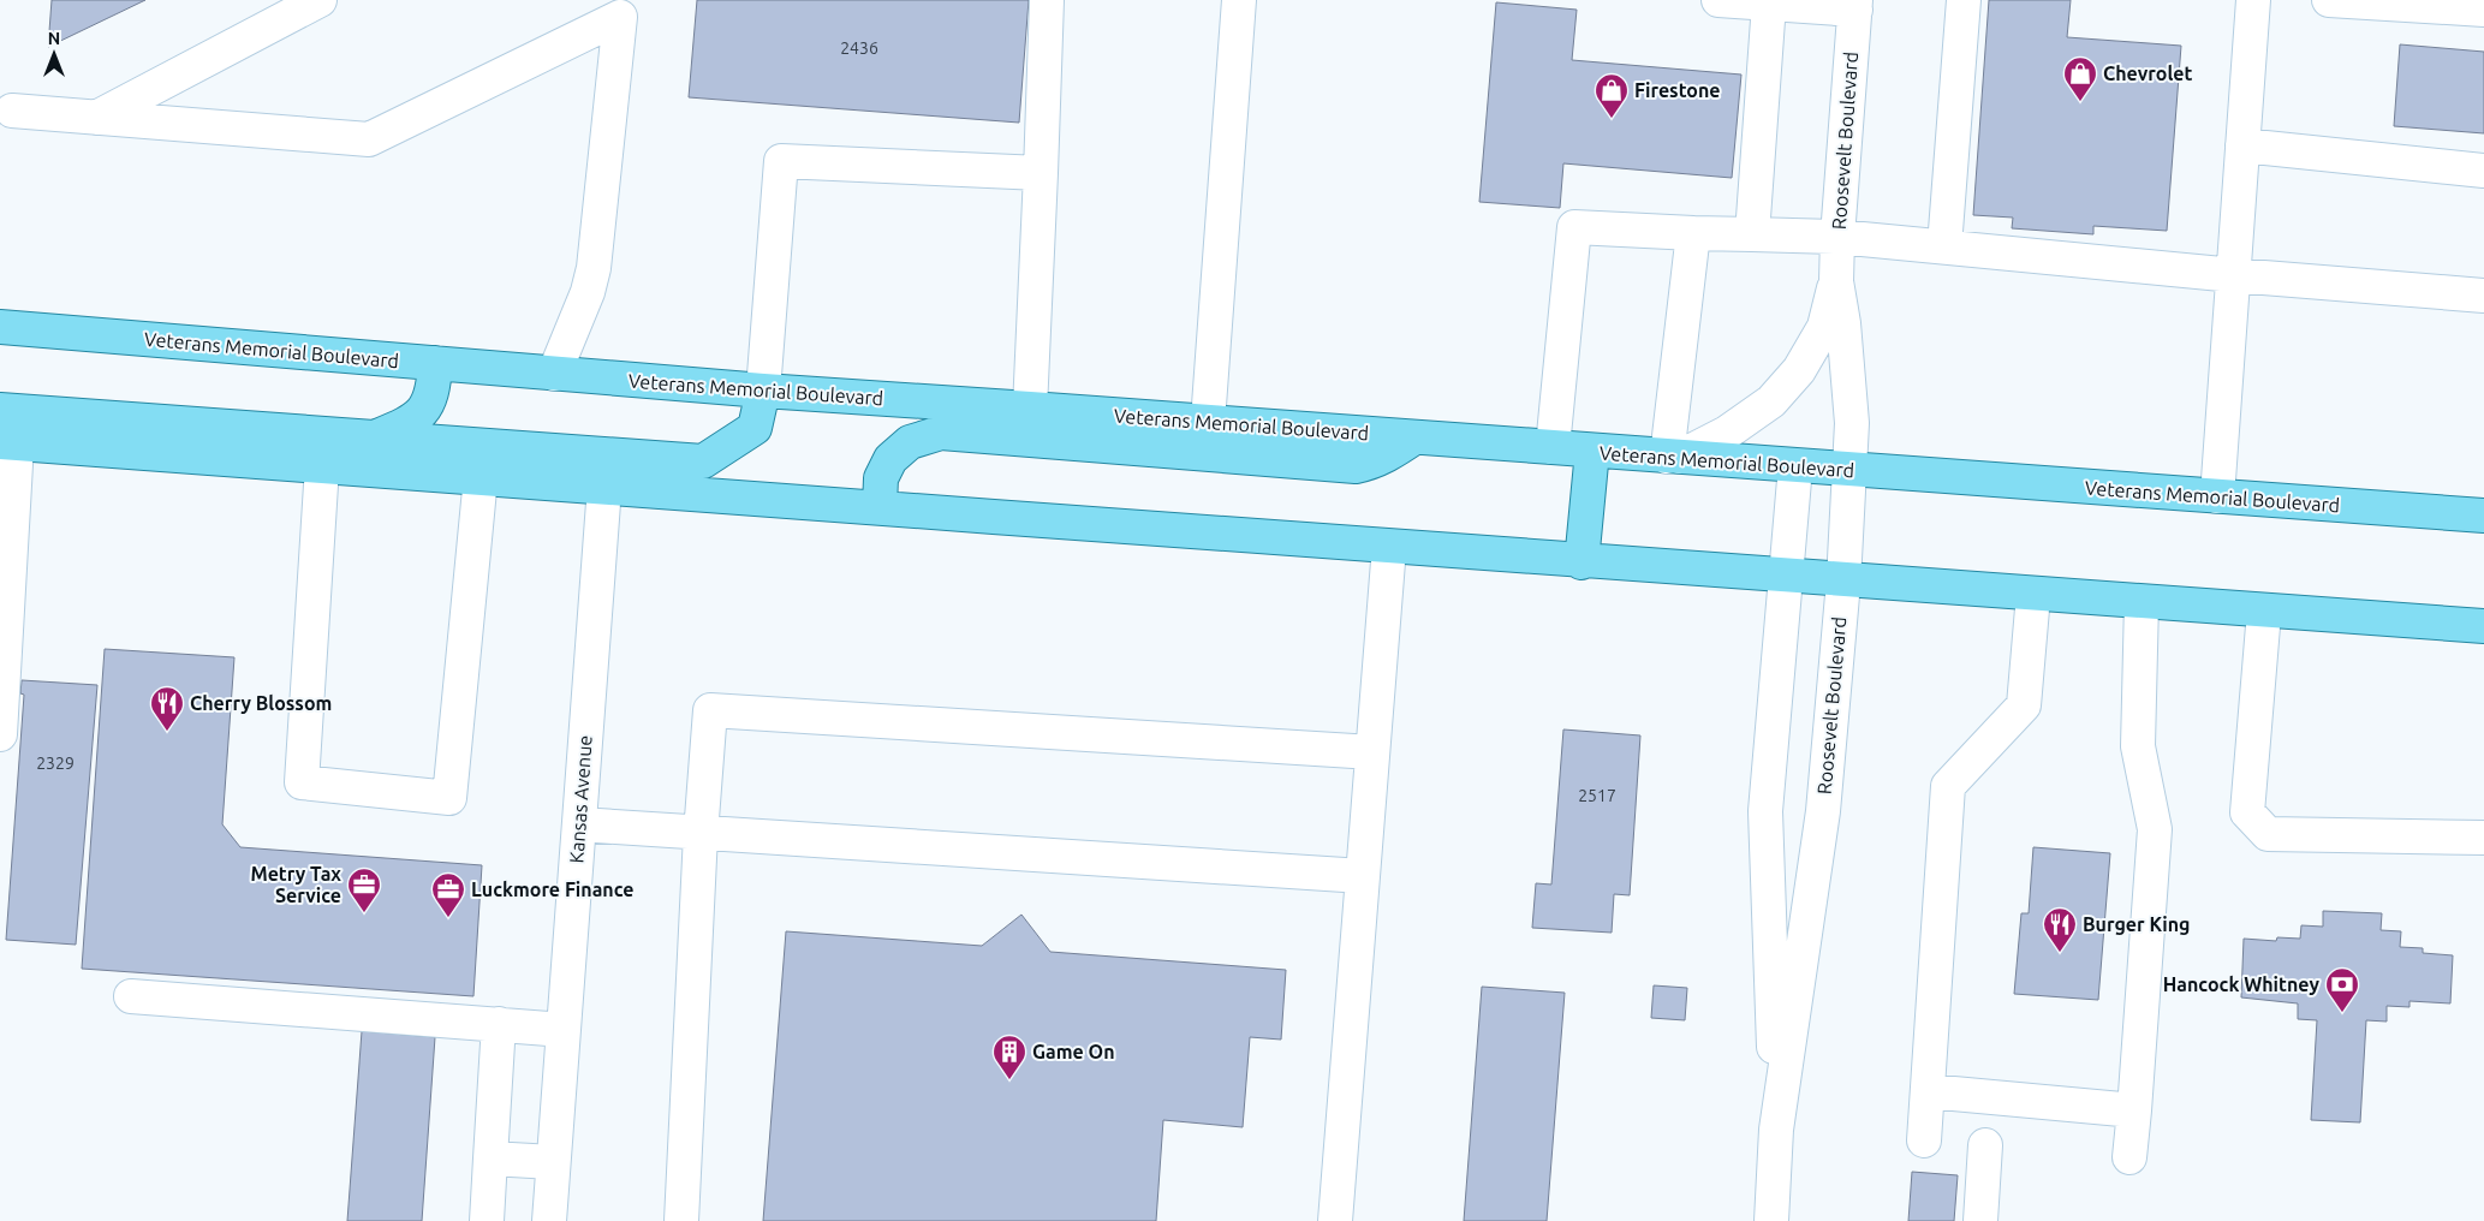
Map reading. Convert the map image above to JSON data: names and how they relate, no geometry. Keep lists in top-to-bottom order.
{
  "streets": {
    "main road": ["Veterans Memorial Boulevard"],
    "street": ["Roosevelt Boulevard", "Kansas Avenue"]
  },
  "crossings": [
    ["Roosevelt Boulevard", "Veterans Memorial Boulevard"]
  ],
  "places": {
    "shop": ["Chevrolet", "Firestone"],
    "restaurant": ["Cherry Blossom", "Burger King"],
    "office": ["Metry Tax Service", "Luckmore Finance"],
    "bank": ["Hancock Whitney"],
    "building": ["Game On"]
  },
  "house_numbers": ["2436", "2329", "2517"],
  "north": "top"
}
